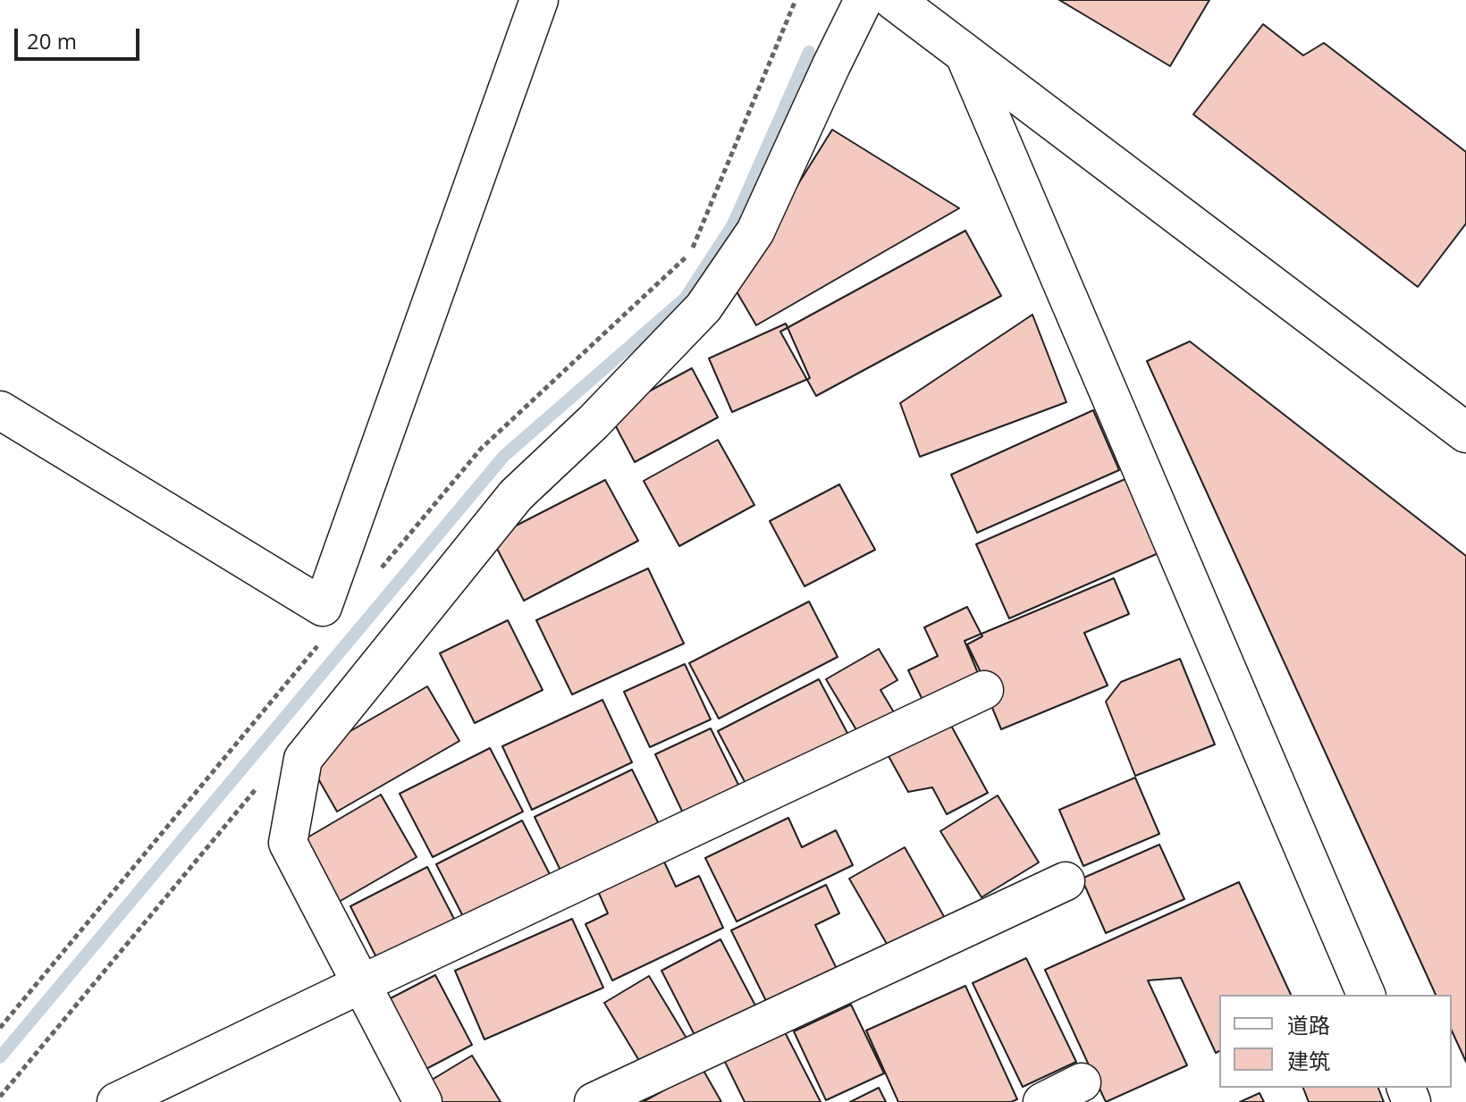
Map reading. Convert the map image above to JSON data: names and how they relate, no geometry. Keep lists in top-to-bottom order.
{
  "legend": ["道路", "建筑"],
  "scale_bar": "20 m"
}
